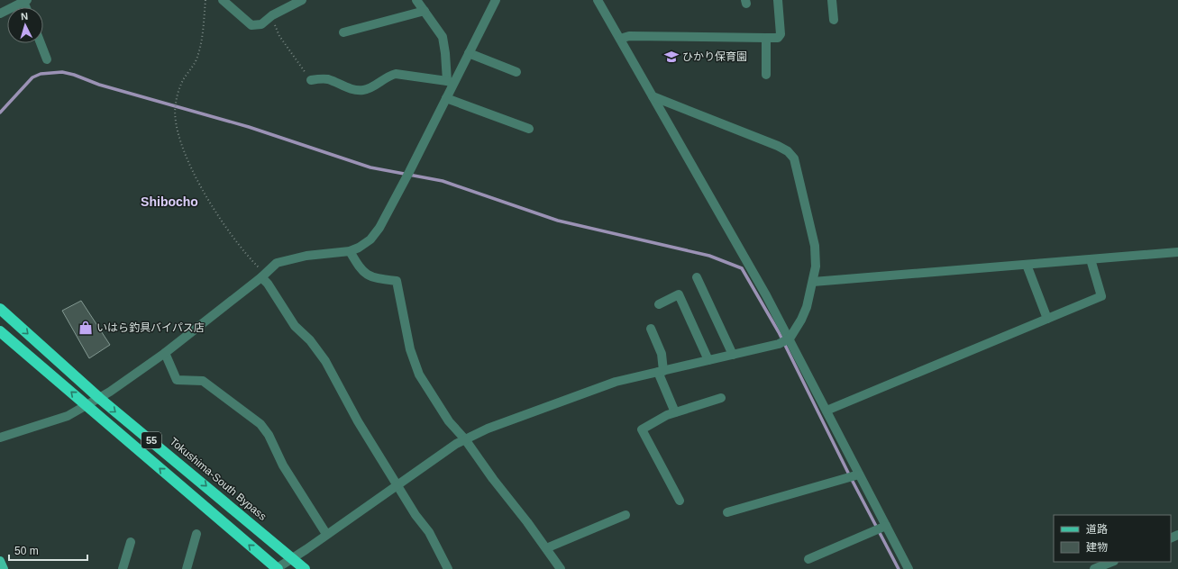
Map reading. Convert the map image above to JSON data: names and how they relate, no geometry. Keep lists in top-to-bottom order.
{
  "streets": {
    "highway": ["55", "Tokushima-South Bypass"]
  },
  "districts": ["Shibocho"],
  "places": {
    "school or university": ["ひかり保育園"],
    "shop": ["いはら釣具バイパス店"]
  },
  "legend": ["道路", "建物"],
  "scale_bar": "50 m",
  "north": "top"
}
